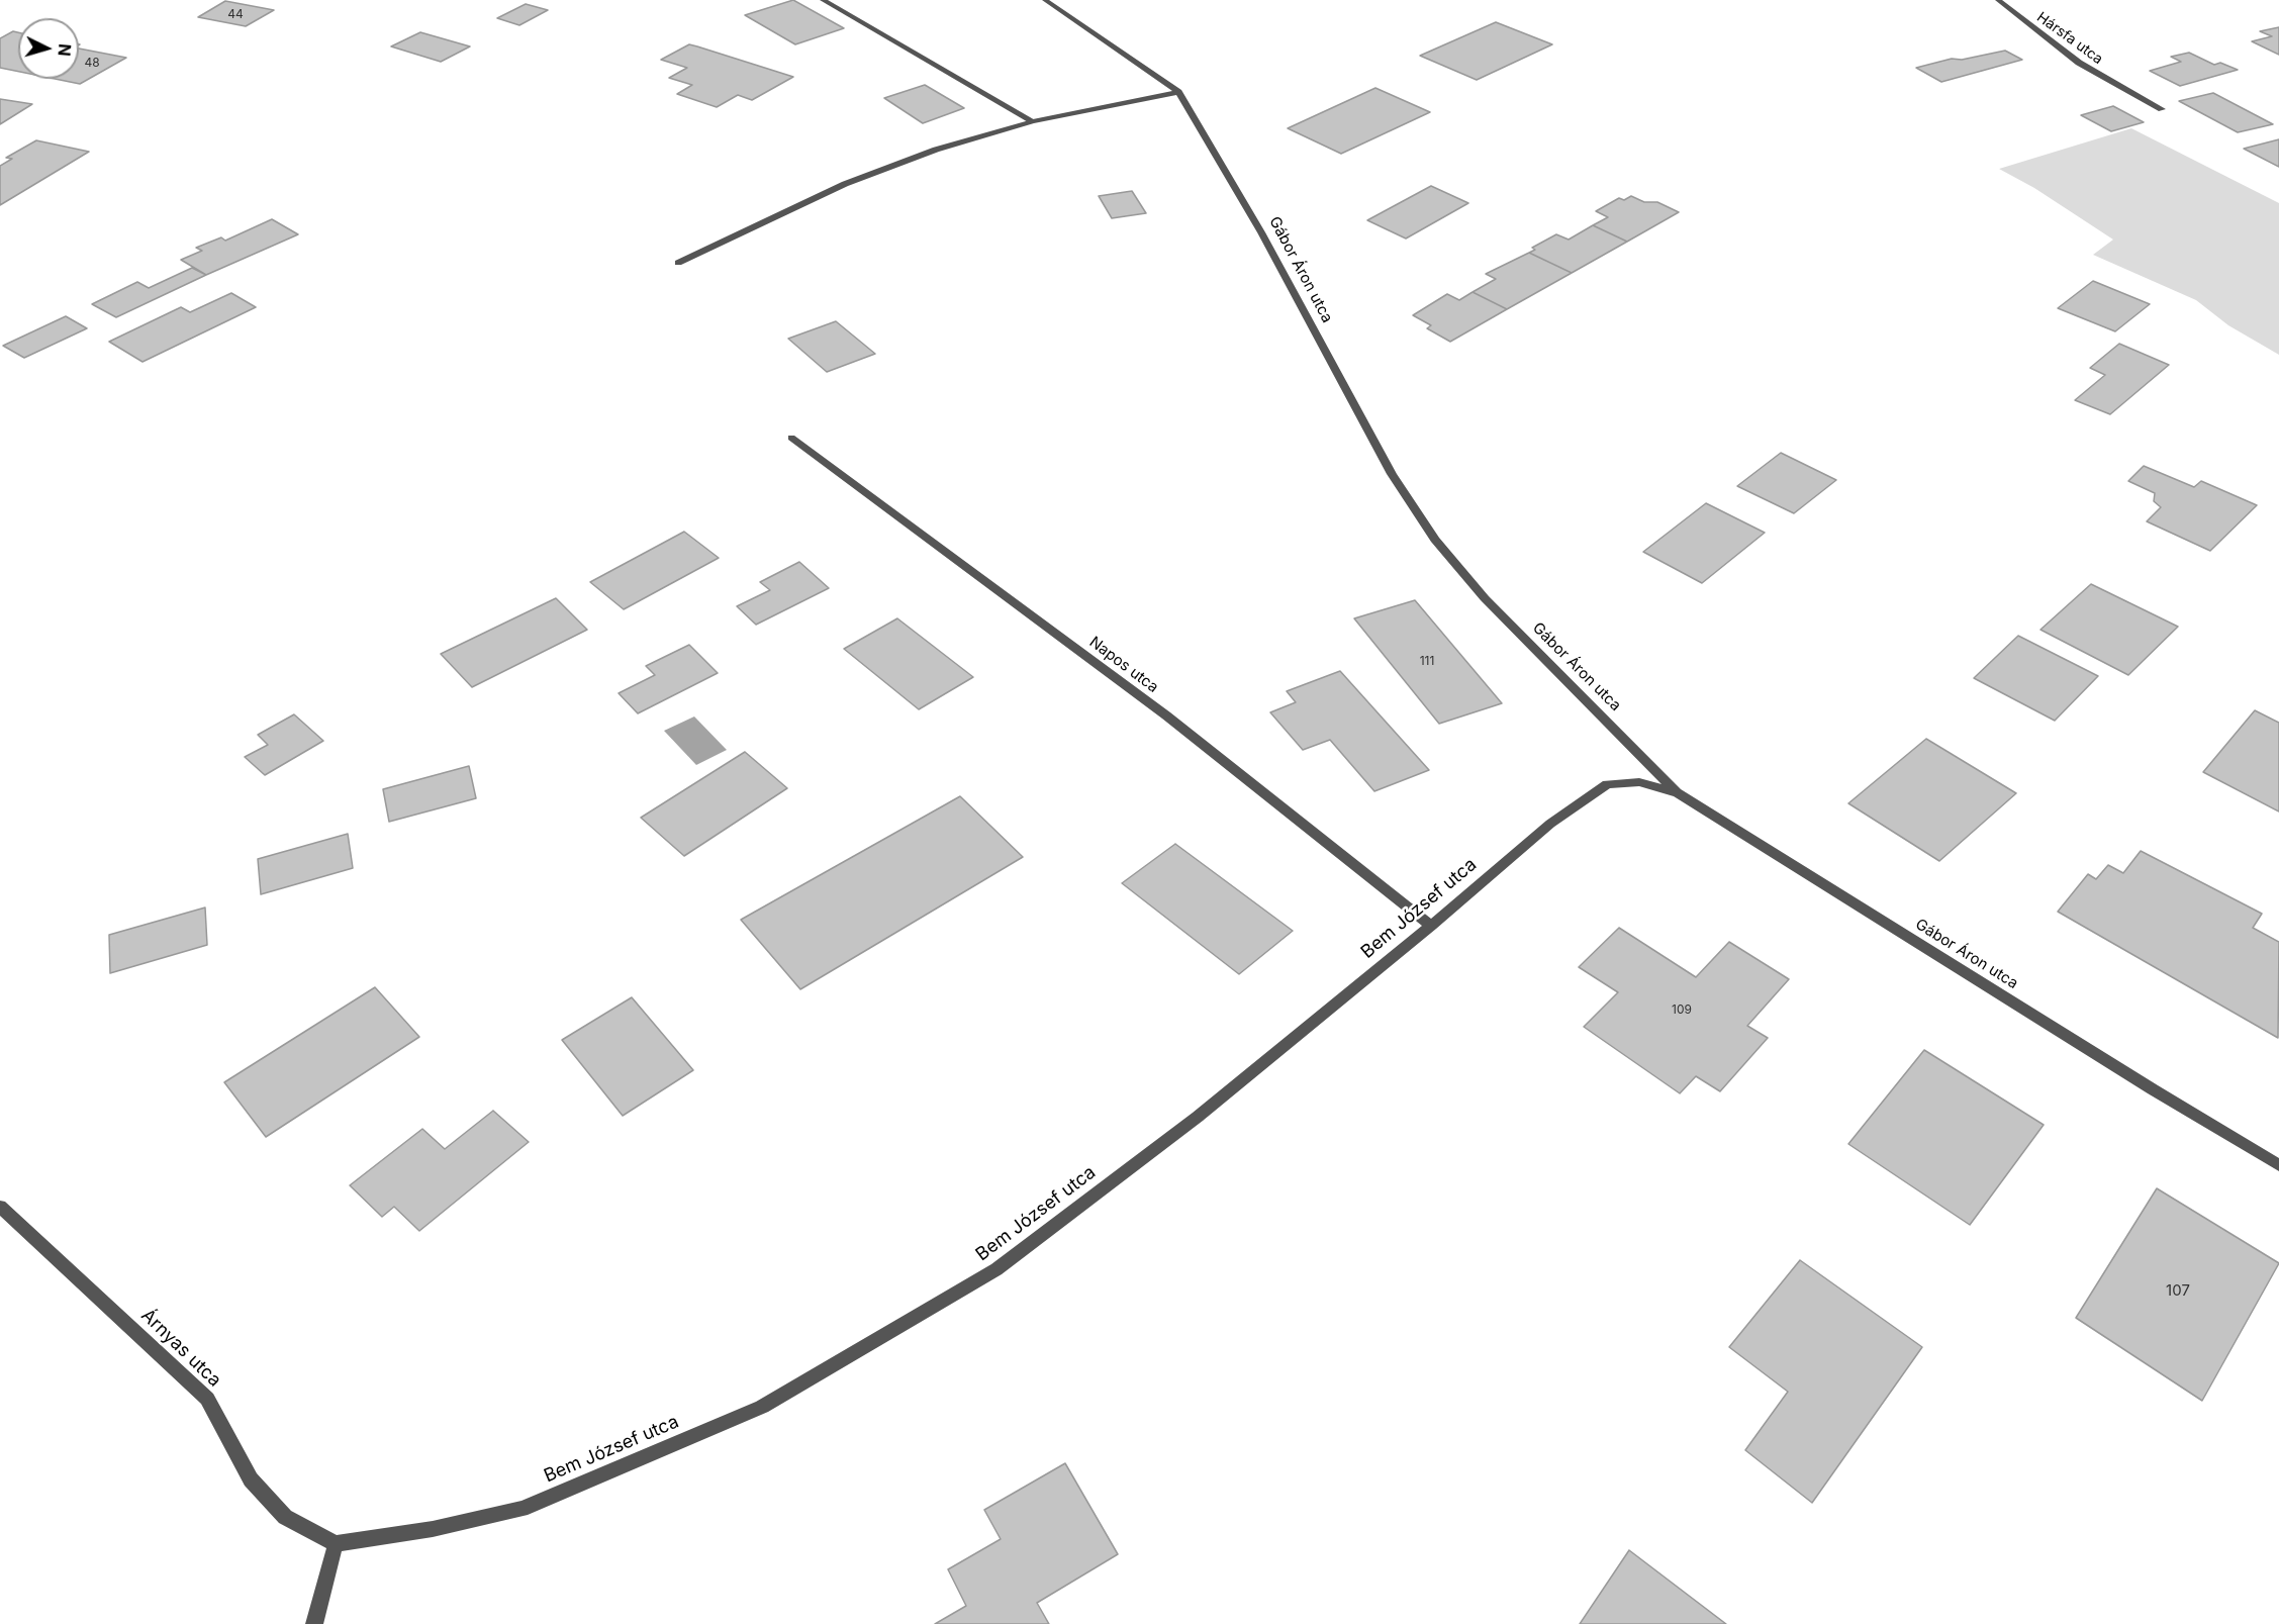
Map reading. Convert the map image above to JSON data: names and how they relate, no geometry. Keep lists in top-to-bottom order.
{
  "streets": {
    "street": [
      "Hársfa utca",
      "Gábor Áron utca",
      "Napos utca",
      "Bem József utca",
      "Árnyas utca"
    ]
  },
  "crossings": [
    ["Gábor Áron utca", "Bem József utca"],
    ["Napos utca", "Bem József utca"],
    ["Bem József utca", "Árnyas utca"]
  ],
  "house_numbers": [
    "44",
    "48",
    "111",
    "109",
    "107"
  ],
  "north": "right"
}
